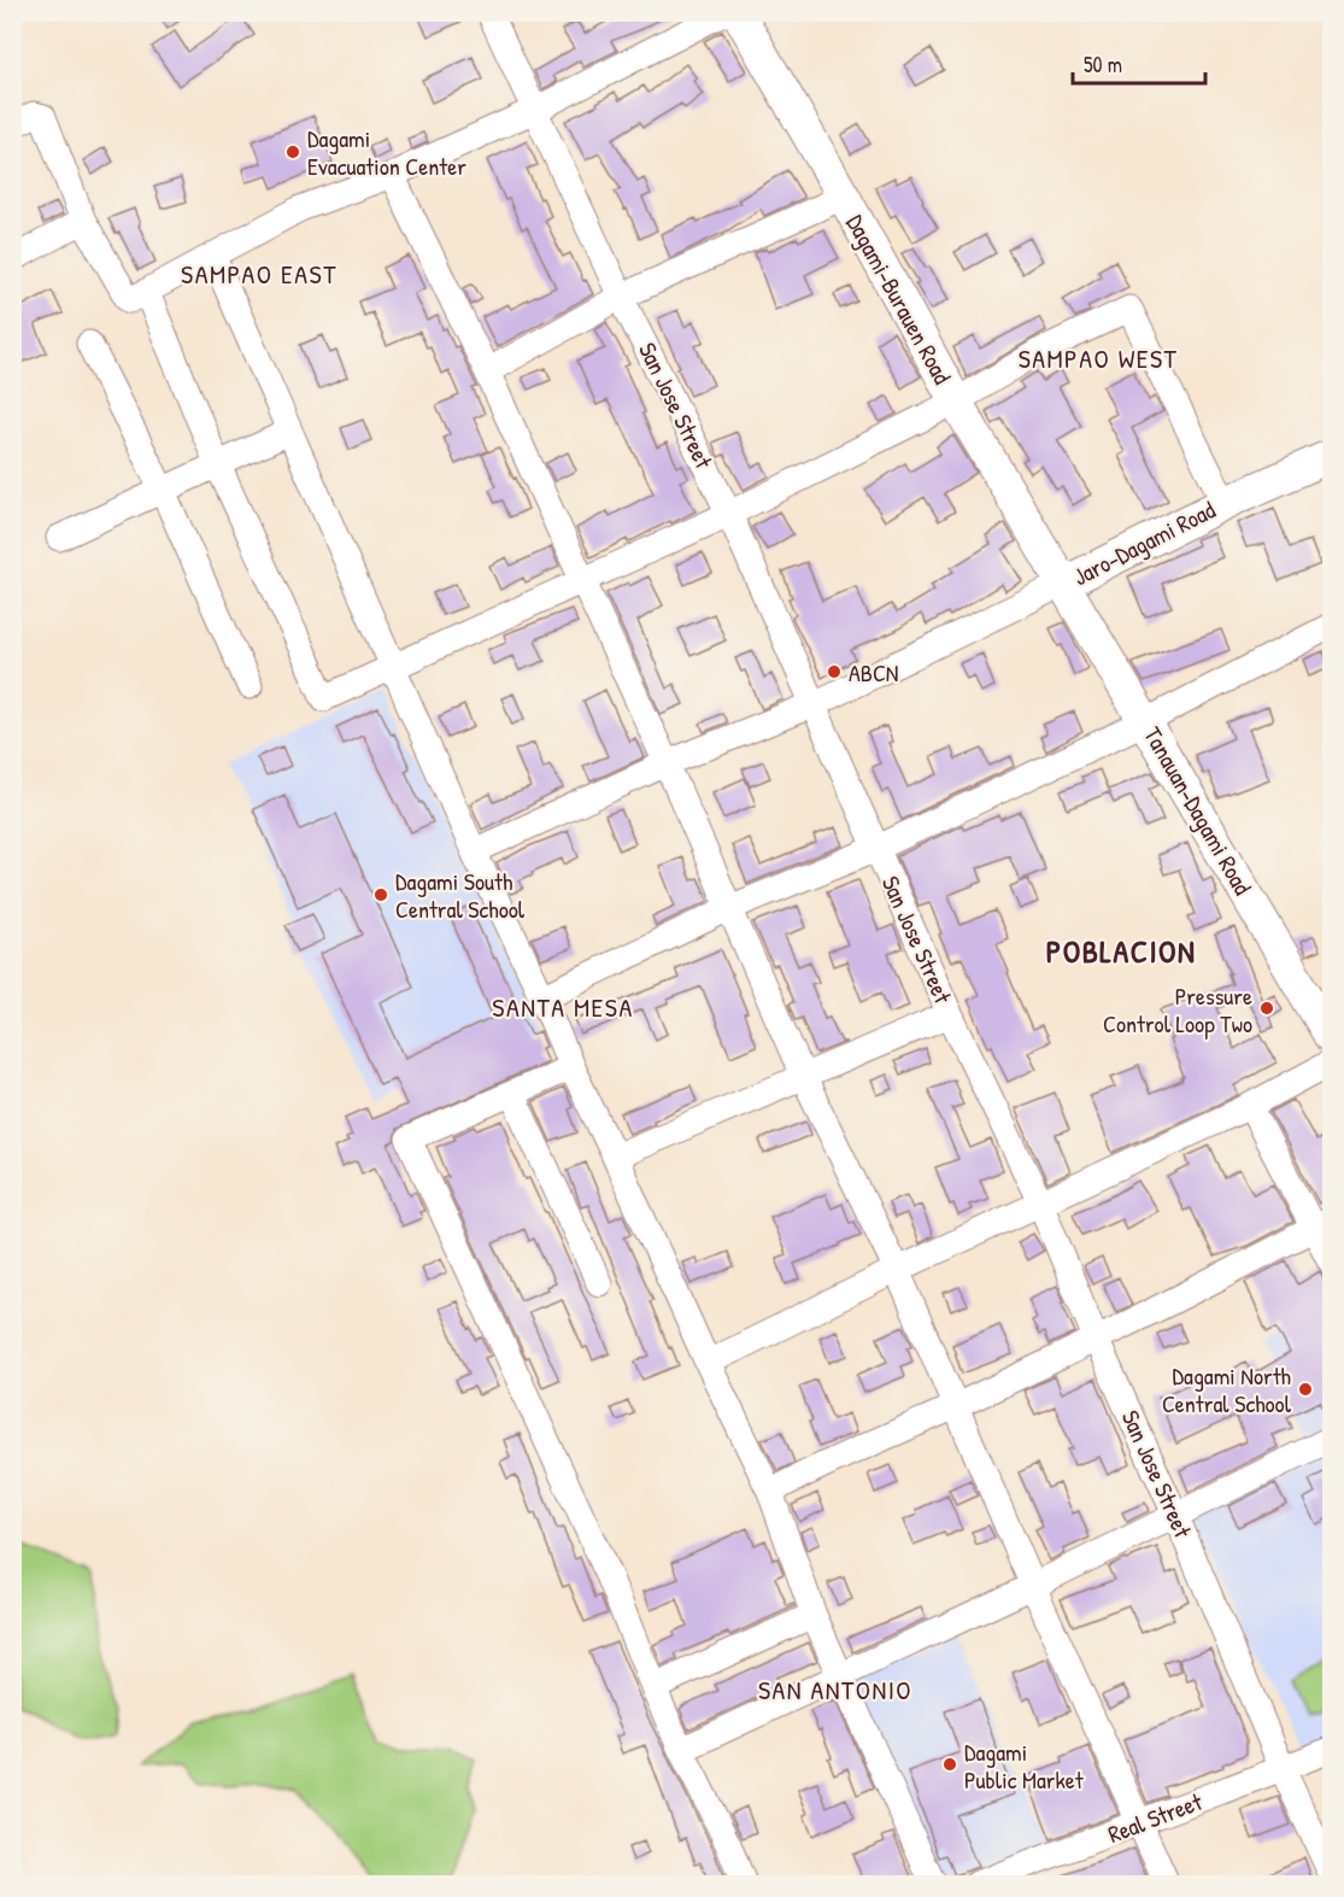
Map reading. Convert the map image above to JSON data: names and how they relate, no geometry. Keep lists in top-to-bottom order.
{
  "streets": {
    "main road": ["Dagami-Burauen Road", "Jaro-Dagami Road", "Tanauan-Dagami Road"],
    "street": ["San Jose Street", "Real Street"]
  },
  "crossings": [
    ["Dagami-Burauen Road", "Jaro-Dagami Road"],
    ["Dagami-Burauen Road", "Tanauan-Dagami Road"],
    ["San Jose Street", "Real Street"],
    ["Jaro-Dagami Road", "Tanauan-Dagami Road"]
  ],
  "districts": [
    "SAMPAO EAST",
    "SAMPAO WEST",
    "POBLACION",
    "SANTA MESA",
    "SAN ANTONIO"
  ],
  "places": [
    "Dagami Evacuation Center",
    "ABCN",
    "Dagami South Central School",
    "Pressure Control Loop Two",
    "Dagami North Central School",
    "Dagami Public Market"
  ],
  "scale_bar": "50 m"
}
